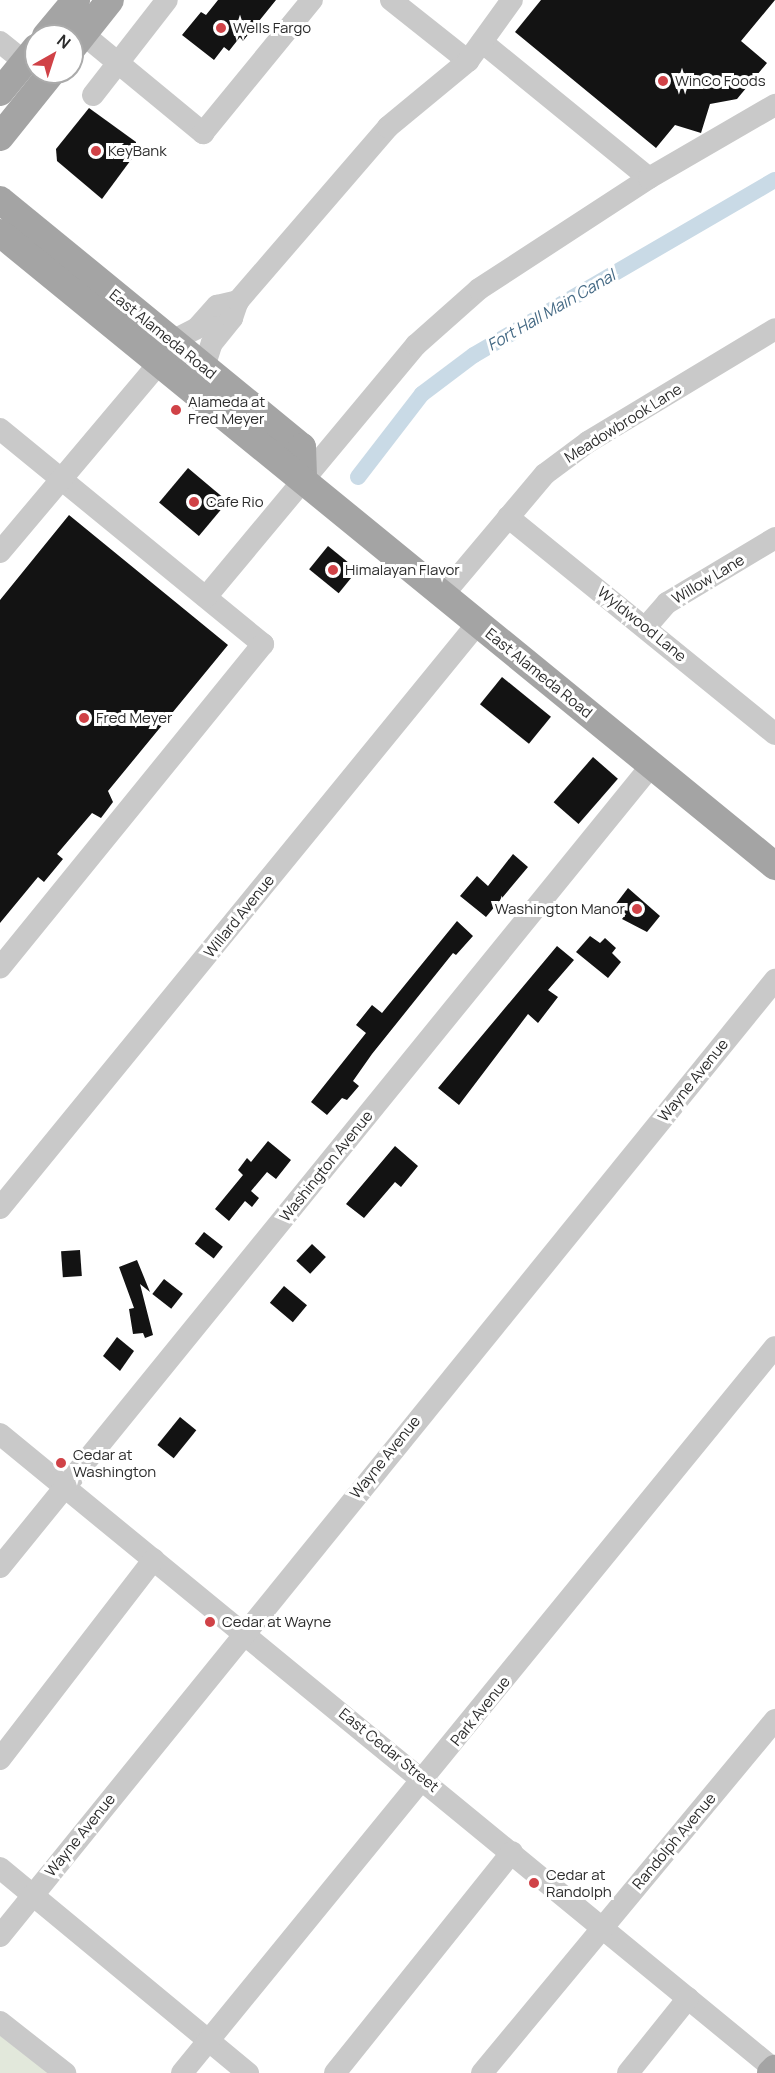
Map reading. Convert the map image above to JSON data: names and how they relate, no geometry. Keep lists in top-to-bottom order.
{
  "streets": {
    "main road": ["East Alameda Road"],
    "street": [
      "Meadowbrook Lane",
      "Willow Lane",
      "Wyldwood Lane",
      "Willard Avenue",
      "Wayne Avenue",
      "Washington Avenue",
      "Park Avenue",
      "East Cedar Street",
      "Randolph Avenue"
    ]
  },
  "crossings": [
    ["East Alameda Road", "Meadowbrook Lane"],
    ["East Alameda Road", "Willard Avenue"],
    ["East Alameda Road", "Washington Avenue"],
    ["Meadowbrook Lane", "Wyldwood Lane"],
    ["Willow Lane", "Wyldwood Lane"],
    ["Wayne Avenue", "East Cedar Street"],
    ["Washington Avenue", "East Cedar Street"],
    ["Park Avenue", "East Cedar Street"],
    ["East Cedar Street", "Randolph Avenue"]
  ],
  "water": ["Fort Hall Main Canal"],
  "places": [
    "Wells Fargo",
    "WinCo Foods",
    "KeyBank",
    "Alameda at Fred Meyer",
    "Cafe Rio",
    "Himalayan Flavor",
    "Fred Meyer",
    "Washington Manor",
    "Cedar at Washington",
    "Cedar at Wayne",
    "Cedar at Randolph"
  ],
  "north": "top right"
}
